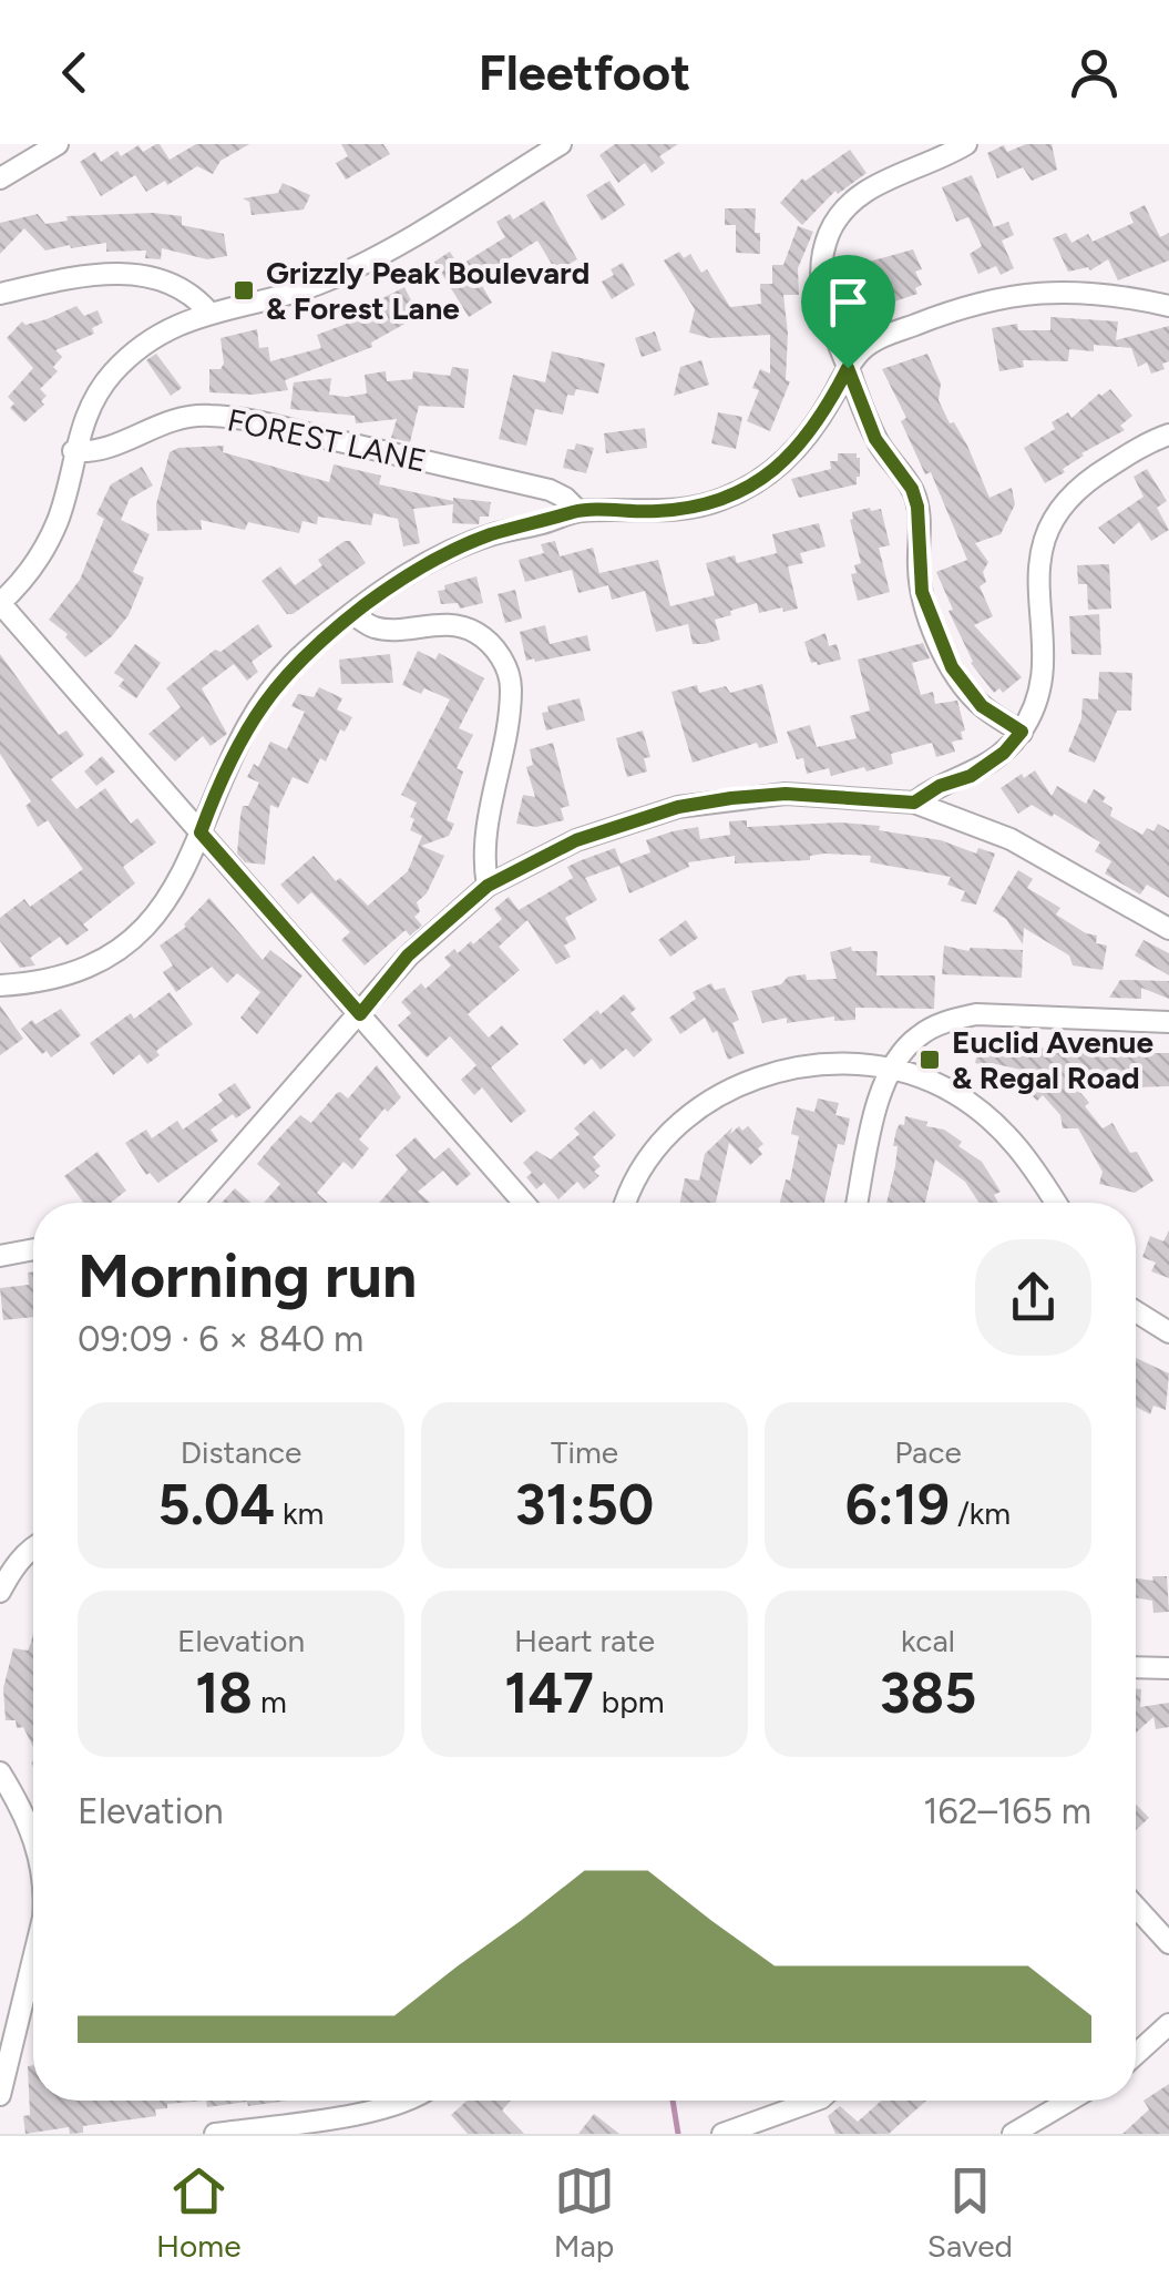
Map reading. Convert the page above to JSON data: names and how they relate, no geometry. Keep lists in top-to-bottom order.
{
  "streets": {
    "street": ["FOREST LANE"]
  },
  "places": {
    "transit": ["Grizzly Peak Boulevard & Forest Lane", "Euclid Avenue & Regal Road"]
  },
  "page": {
    "header": "Fleetfoot",
    "heading": ["Morning run", "09:09 · 6 × 840 m"],
    "stats": [
      ["Distance", "5.04 km"],
      ["Time", "31:50"],
      ["Pace", "6:19 /km"],
      ["Elevation", "18 m"],
      ["Heart rate", "147 bpm"],
      ["kcal", "385"]
    ],
    "chart": ["Elevation", "162–165 m"],
    "tabs": ["Home", "Map", "Saved"]
  }
}
